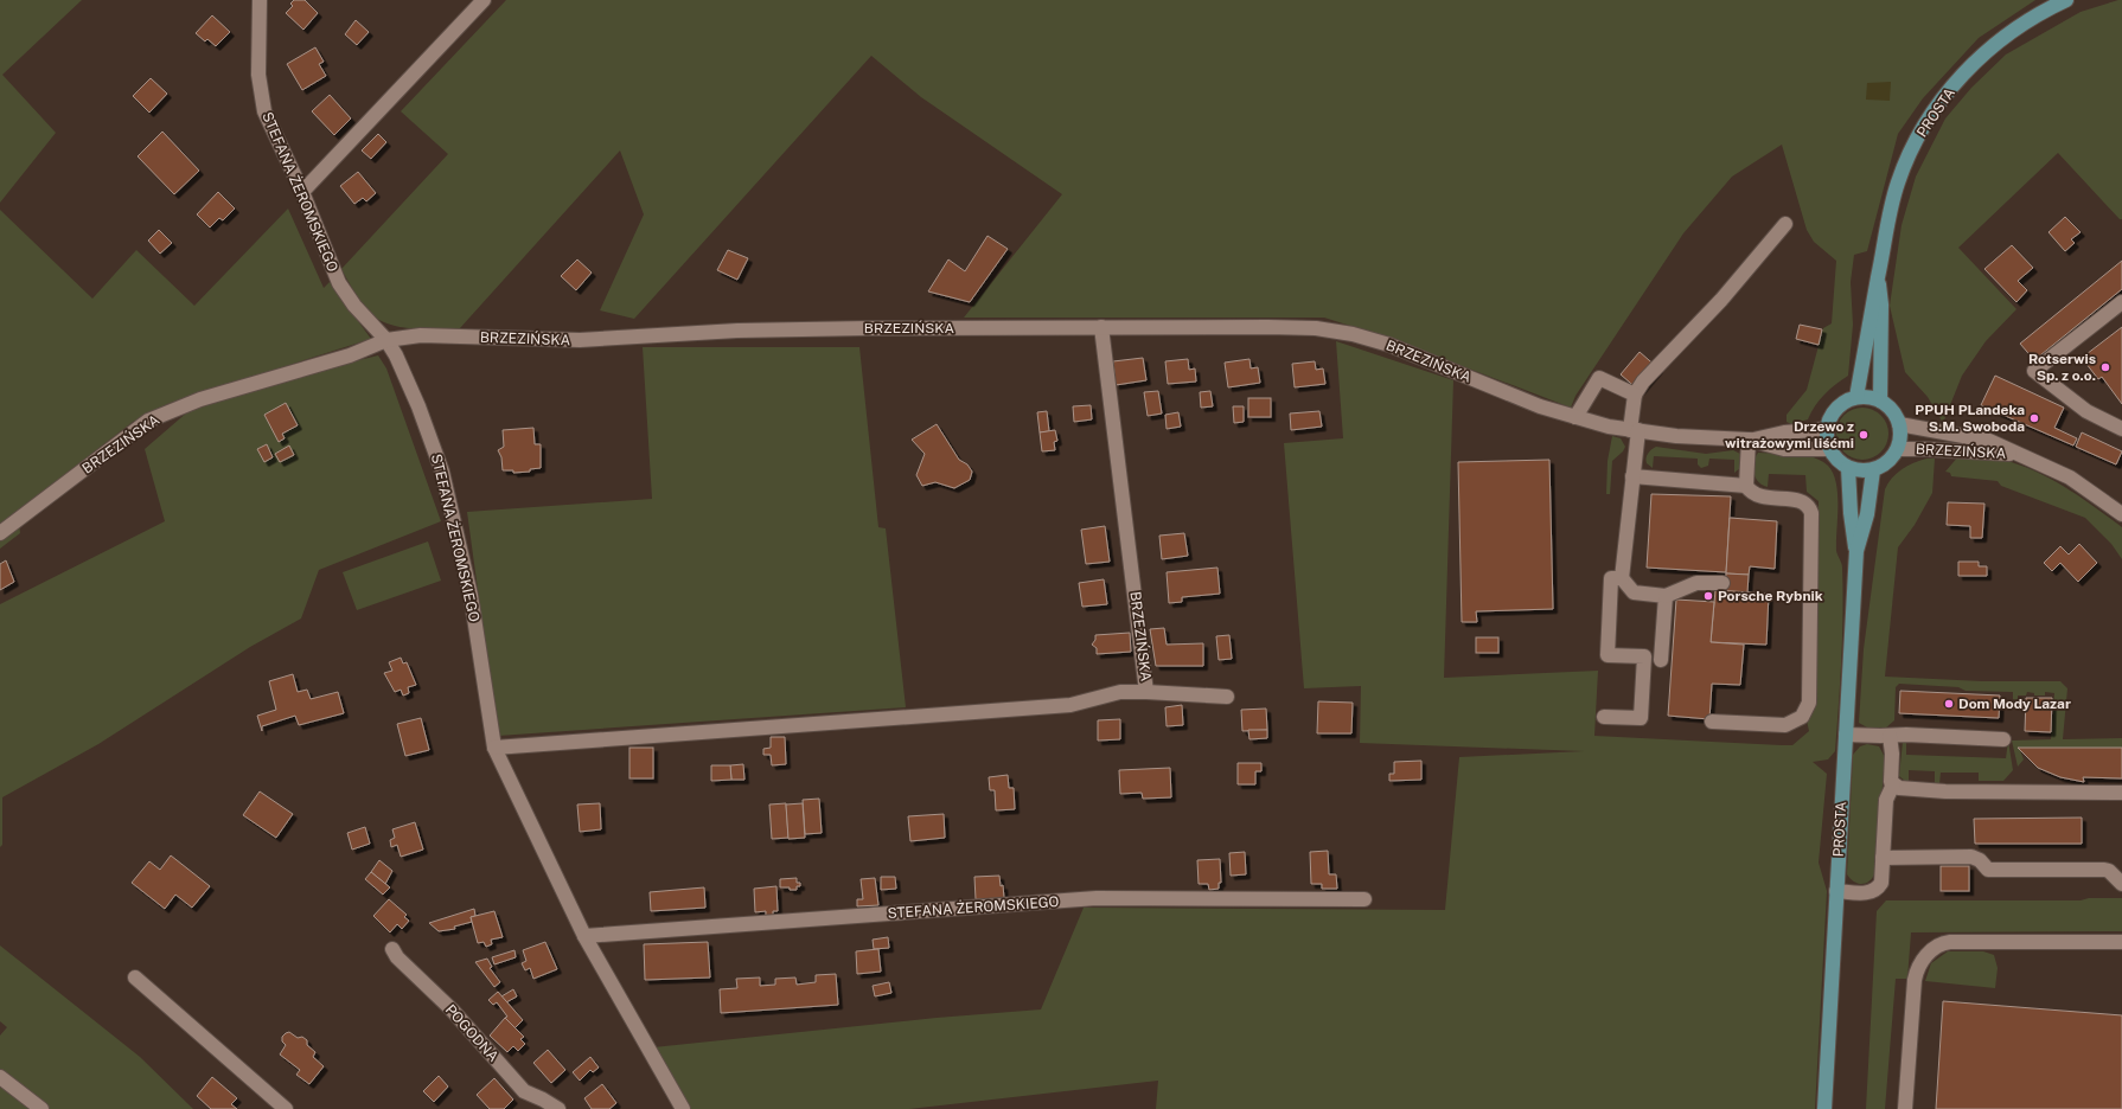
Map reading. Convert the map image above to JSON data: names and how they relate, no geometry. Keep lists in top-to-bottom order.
{
  "streets": {
    "main road": ["PROSTA"],
    "street": ["STEFANA ŻEROMSKIEGO", "BRZEZIŃSKA", "POGODNA"]
  },
  "crossings": [
    ["PROSTA", "BRZEZIŃSKA"],
    ["STEFANA ŻEROMSKIEGO", "BRZEZIŃSKA"]
  ],
  "places": [
    "Rotserwis Sp. z o.o.",
    "PPUH PLandeka S.M. Swoboda",
    "Drzewo z witrażowymi liśćmi",
    "Porsche Rybnik",
    "Dom Mody Lazar"
  ]
}
